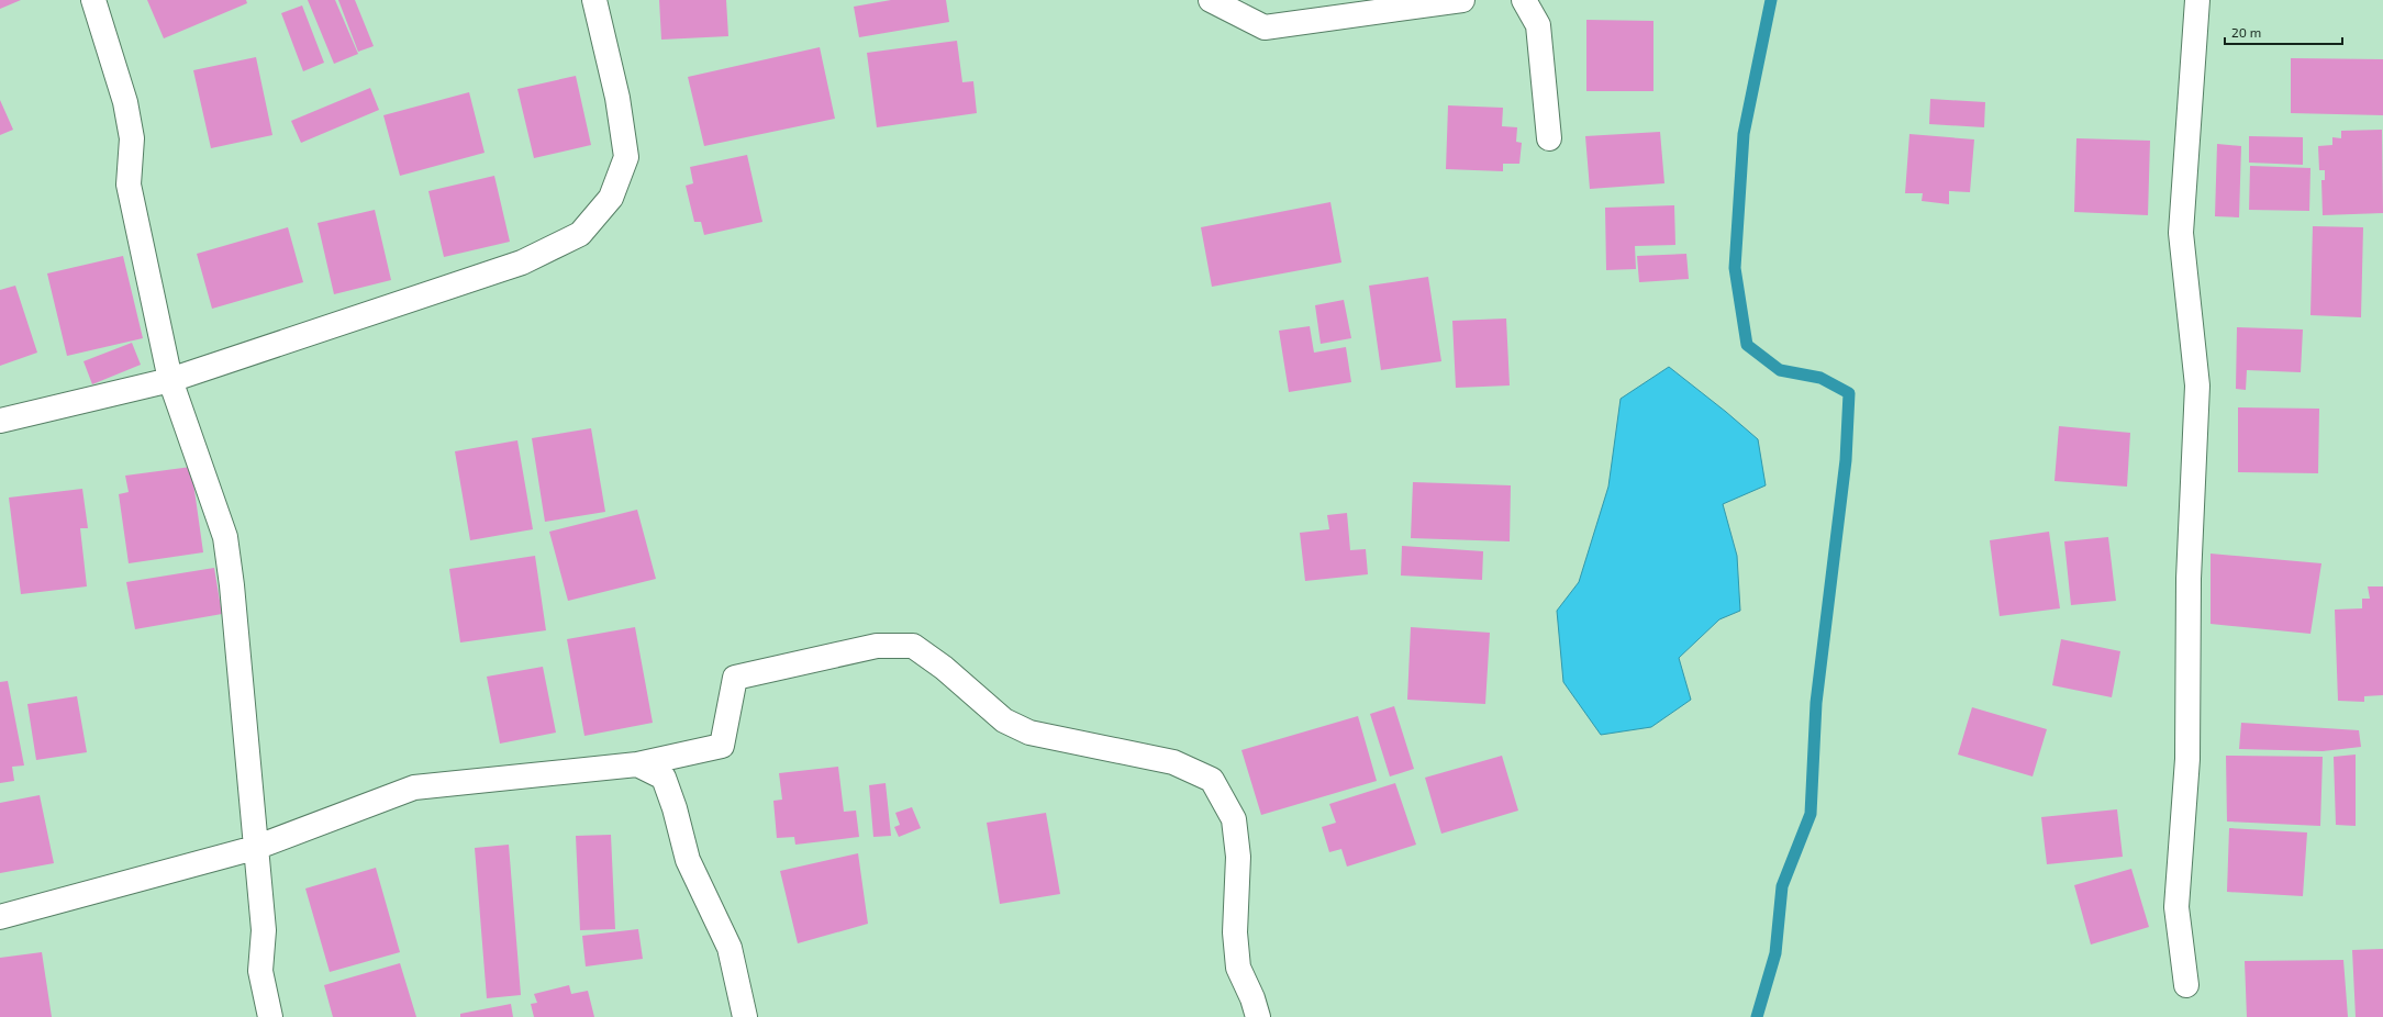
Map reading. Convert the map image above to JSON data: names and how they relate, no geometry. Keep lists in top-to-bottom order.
{
  "scale_bar": "20 m"
}
